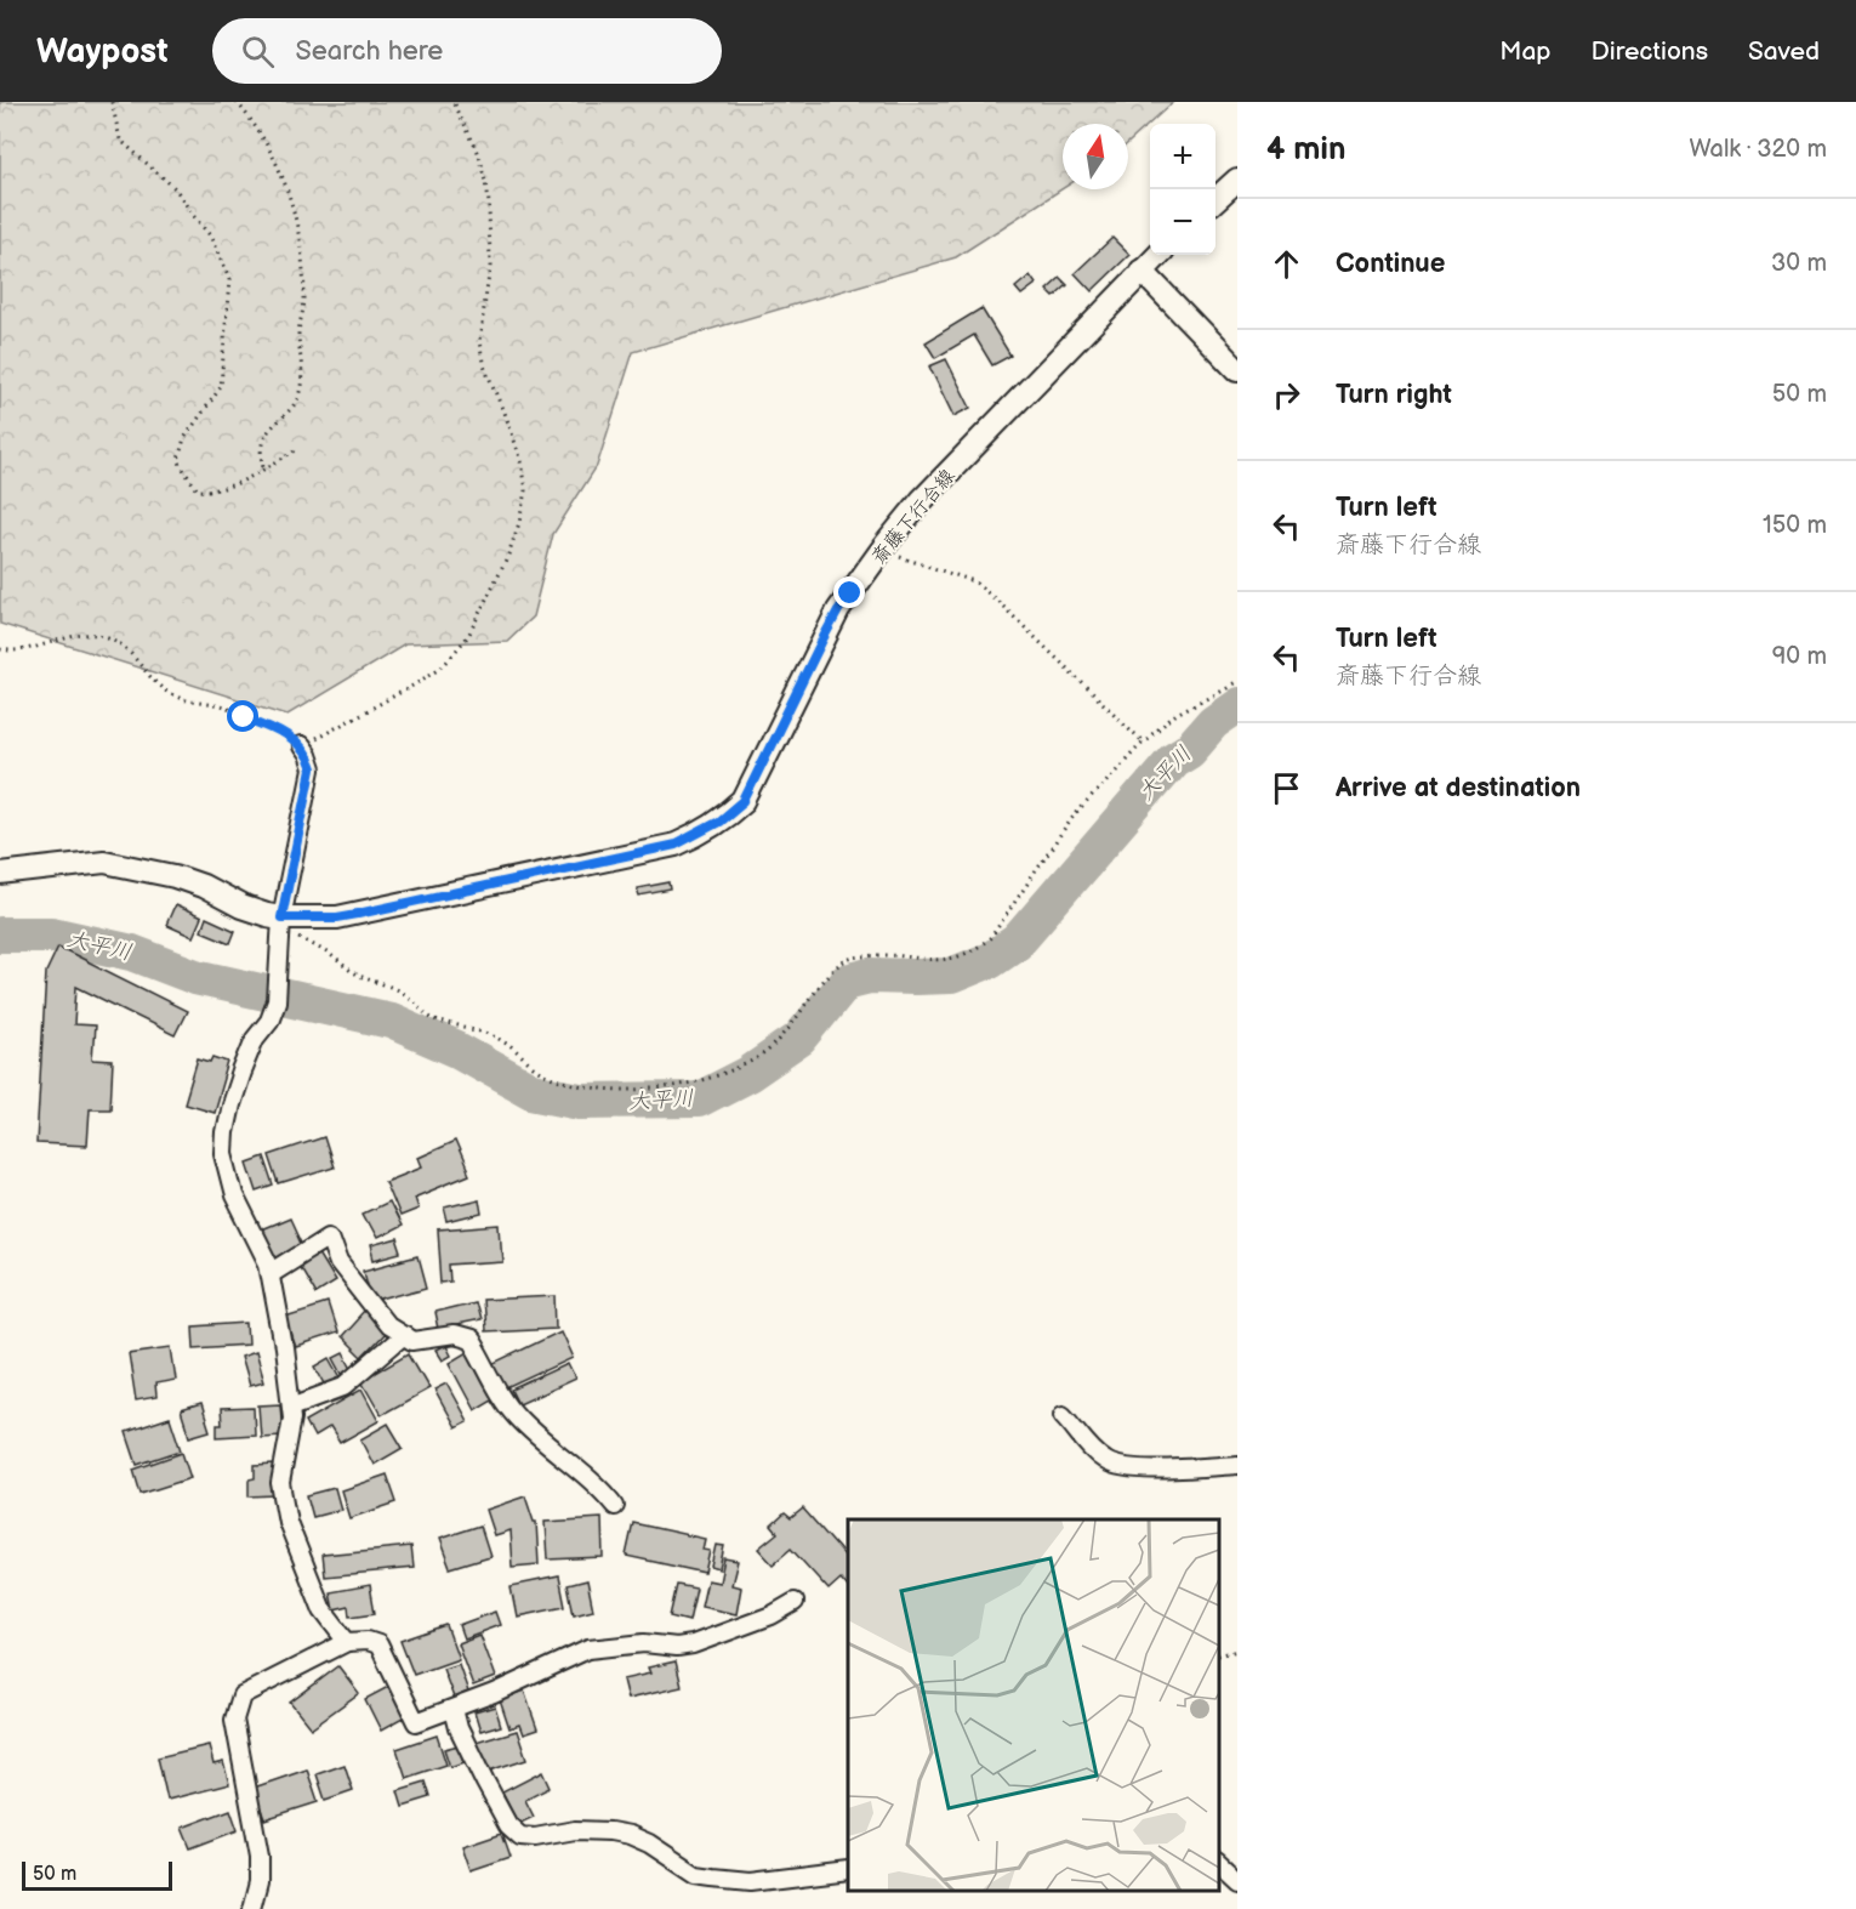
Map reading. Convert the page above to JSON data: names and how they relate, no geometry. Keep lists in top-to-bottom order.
{
  "streets": {
    "main road": ["斎藤下行合線"]
  },
  "water": ["大平川"],
  "scale_bar": "50 m",
  "north": "top",
  "page": {
    "header": "Waypost",
    "search": "Search here",
    "nav": ["Map", "Directions", "Saved"],
    "heading": ["4 min", "Walk · 320 m"],
    "map_buttons": ["+", "−"],
    "list": [
      ["Continue", "30 m"],
      ["Turn right", "50 m"],
      ["Turn left", "斎藤下行合線", "150 m"],
      ["Turn left", "斎藤下行合線", "90 m"],
      "Arrive at destination"
    ],
    "scale": "50 m"
  }
}
